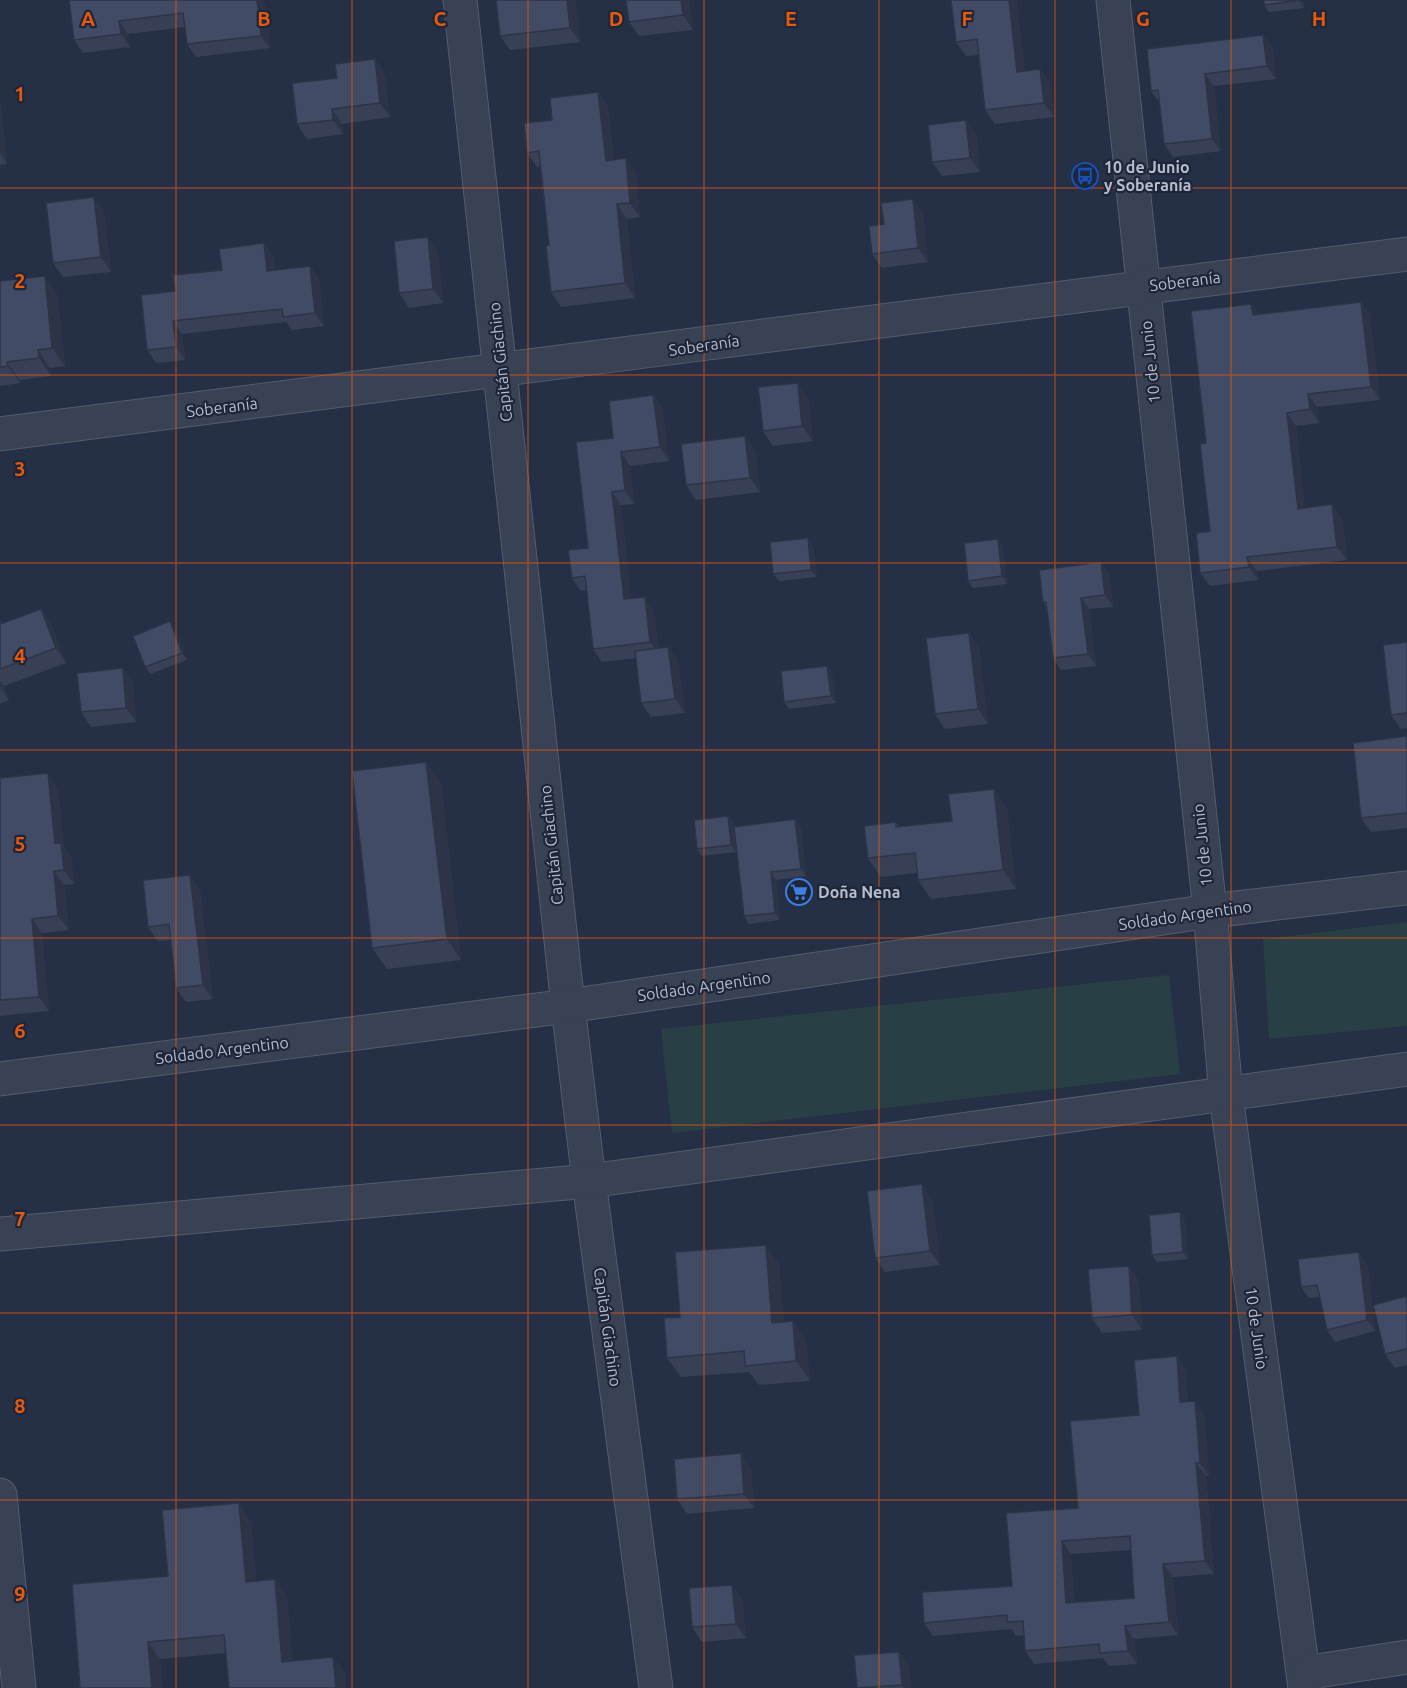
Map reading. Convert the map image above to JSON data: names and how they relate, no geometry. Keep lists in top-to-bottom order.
{
  "streets": {
    "street": [
      "Soberanía",
      "Capitán Giachino",
      "10 de Junio",
      "Soldado Argentino"
    ]
  },
  "crossings": [
    ["Soberanía", "Capitán Giachino"],
    ["Soberanía", "10 de Junio"],
    ["Capitán Giachino", "Soldado Argentino"],
    ["10 de Junio", "Soldado Argentino"]
  ],
  "places": {
    "bus stop": ["10 de Junio y Soberanía"],
    "supermarket": ["Doña Nena"]
  },
  "grid": {
    "columns": [
      "A",
      "B",
      "C",
      "D",
      "E",
      "F",
      "G",
      "H"
    ],
    "rows": [
      "1",
      "2",
      "3",
      "4",
      "5",
      "6",
      "7",
      "8",
      "9"
    ]
  }
}
